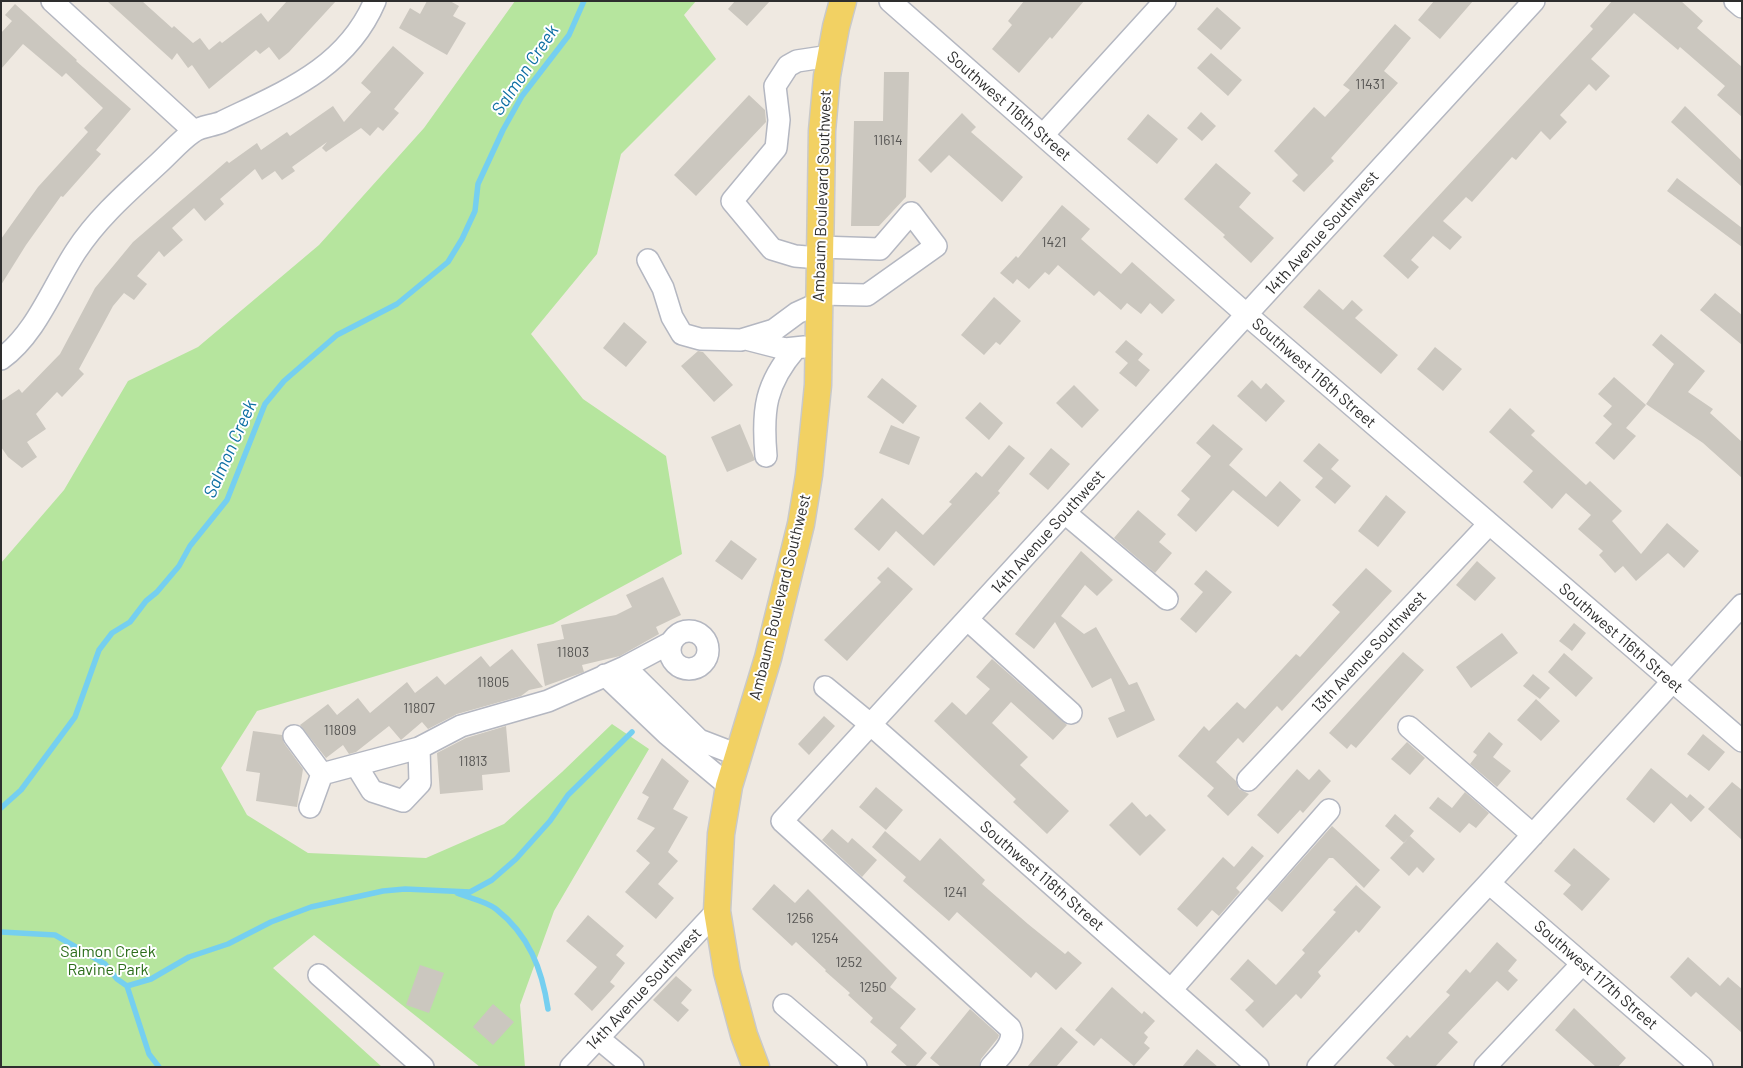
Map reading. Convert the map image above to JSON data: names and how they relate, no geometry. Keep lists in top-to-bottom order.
{
  "streets": {
    "main road": ["Ambaum Boulevard Southwest"],
    "street": [
      "Southwest 116th Street",
      "14th Avenue Southwest",
      "13th Avenue Southwest",
      "Southwest 118th Street",
      "Southwest 117th Street"
    ]
  },
  "crossings": [
    ["Southwest 116th Street", "14th Avenue Southwest"],
    ["Southwest 116th Street", "13th Avenue Southwest"],
    ["Ambaum Boulevard Southwest", "14th Avenue Southwest"],
    ["14th Avenue Southwest", "Southwest 118th Street"]
  ],
  "water": ["Salmon Creek"],
  "parks": ["Salmon Creek Ravine Park"],
  "house_numbers": [
    "11431",
    "11614",
    "1421",
    "11803",
    "11805",
    "11807",
    "11809",
    "11813",
    "1241",
    "1256",
    "1254",
    "1252",
    "1250"
  ]
}
